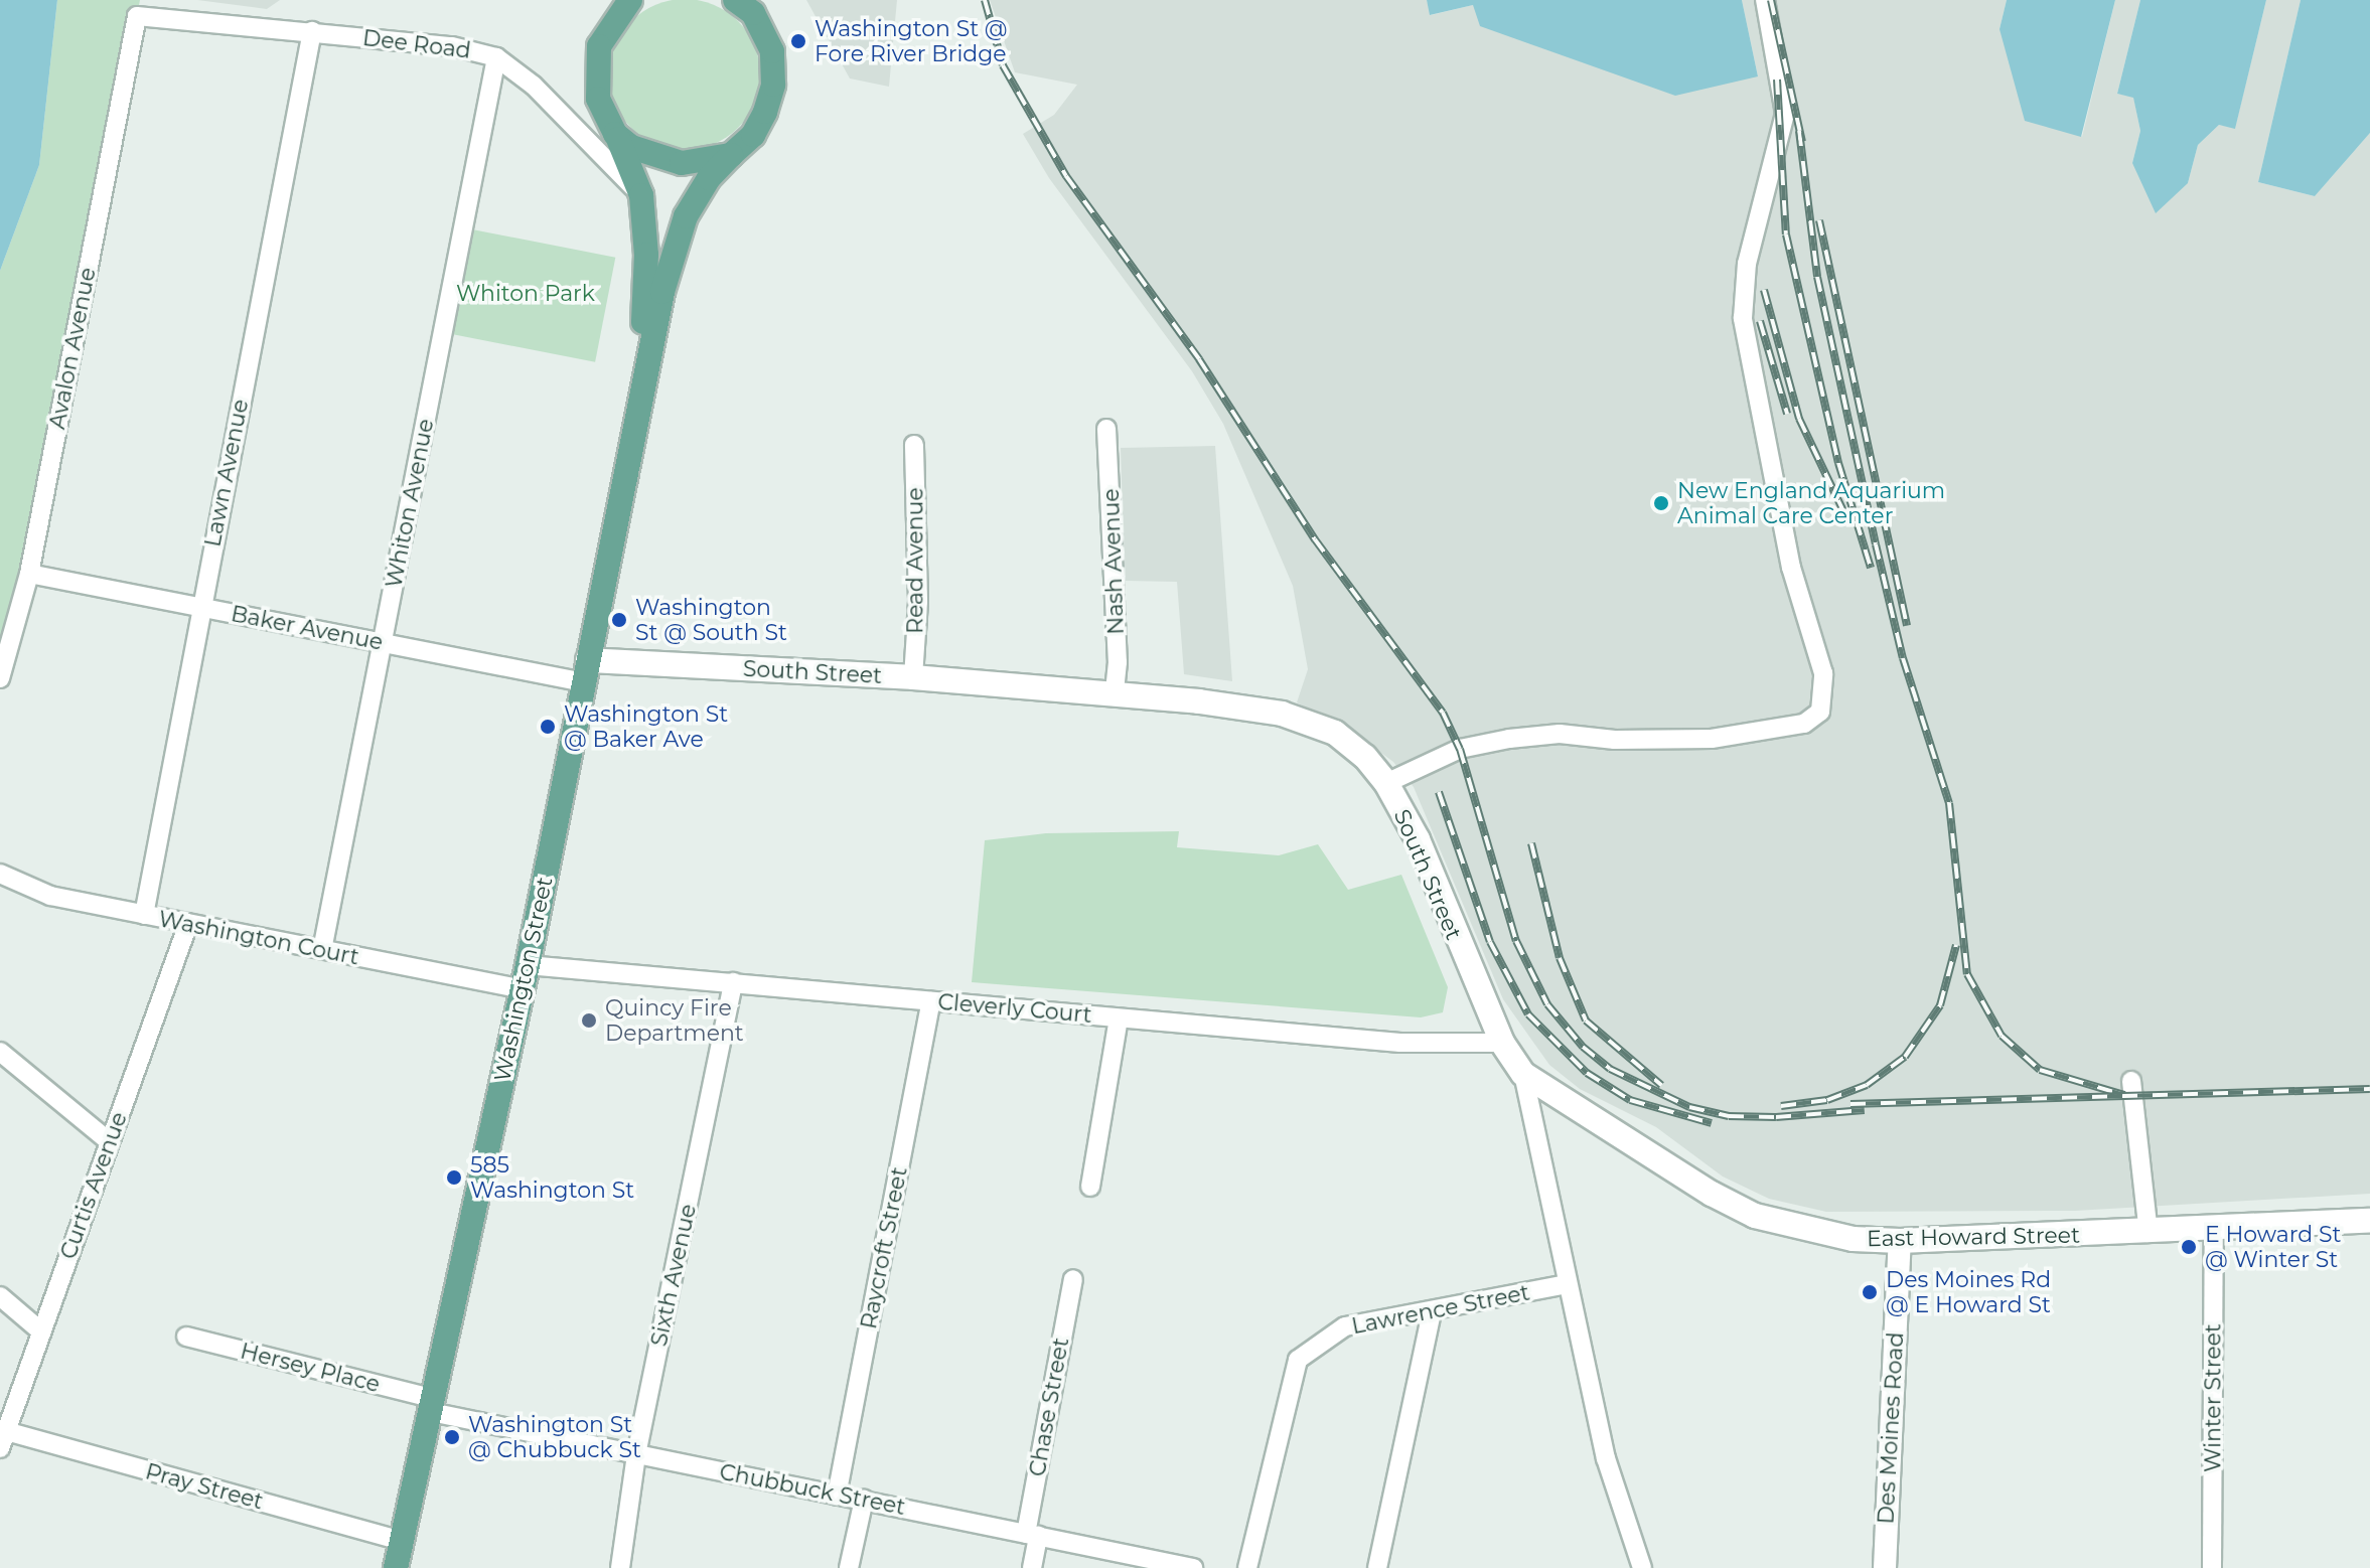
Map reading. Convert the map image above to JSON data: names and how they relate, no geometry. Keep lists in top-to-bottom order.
{
  "streets": {
    "main road": ["South Street", "Washington Street", "East Howard Street"],
    "street": [
      "Dee Road",
      "Avalon Avenue",
      "Lawn Avenue",
      "Whiton Avenue",
      "Read Avenue",
      "Nash Avenue",
      "Baker Avenue",
      "Washington Court",
      "Cleverly Court",
      "Curtis Avenue",
      "Raycroft Street",
      "Sixth Avenue",
      "Lawrence Street",
      "Hersey Place",
      "Winter Street",
      "Chase Street",
      "Des Moines Road",
      "Pray Street",
      "Chubbuck Street"
    ]
  },
  "crossings": [
    ["Dee Road", "Avalon Avenue"],
    ["Dee Road", "Lawn Avenue"],
    ["Dee Road", "Whiton Avenue"],
    ["Dee Road", "Washington Street"],
    ["Avalon Avenue", "Baker Avenue"],
    ["Lawn Avenue", "Baker Avenue"],
    ["Lawn Avenue", "Washington Court"],
    ["Whiton Avenue", "Baker Avenue"],
    ["Whiton Avenue", "Washington Court"],
    ["Read Avenue", "South Street"],
    ["Nash Avenue", "South Street"],
    ["Baker Avenue", "South Street"],
    ["Baker Avenue", "Washington Street"],
    ["South Street", "Washington Street"],
    ["South Street", "Cleverly Court"],
    ["South Street", "East Howard Street"],
    ["South Street", "Lawrence Street"],
    ["Washington Court", "Washington Street"],
    ["Washington Court", "Curtis Avenue"],
    ["Washington Street", "Cleverly Court"],
    ["Washington Street", "Hersey Place"],
    ["Washington Street", "Pray Street"],
    ["Washington Street", "Chubbuck Street"],
    ["Cleverly Court", "Raycroft Street"],
    ["Cleverly Court", "Sixth Avenue"],
    ["Curtis Avenue", "Pray Street"],
    ["East Howard Street", "Winter Street"],
    ["East Howard Street", "Des Moines Road"],
    ["Raycroft Street", "Chubbuck Street"],
    ["Sixth Avenue", "Chubbuck Street"],
    ["Hersey Place", "Chubbuck Street"],
    ["Chase Street", "Chubbuck Street"]
  ],
  "parks": ["Whiton Park"],
  "places": [
    "Washington St @ Fore River Bridge",
    "New England Aquarium Animal Care Center",
    "Washington St @ South St",
    "Washington St @ Baker Ave",
    "Quincy Fire Department",
    "585 Washington St",
    "E Howard St @ Winter St",
    "Des Moines Rd @ E Howard St",
    "Washington St @ Chubbuck St"
  ]
}
